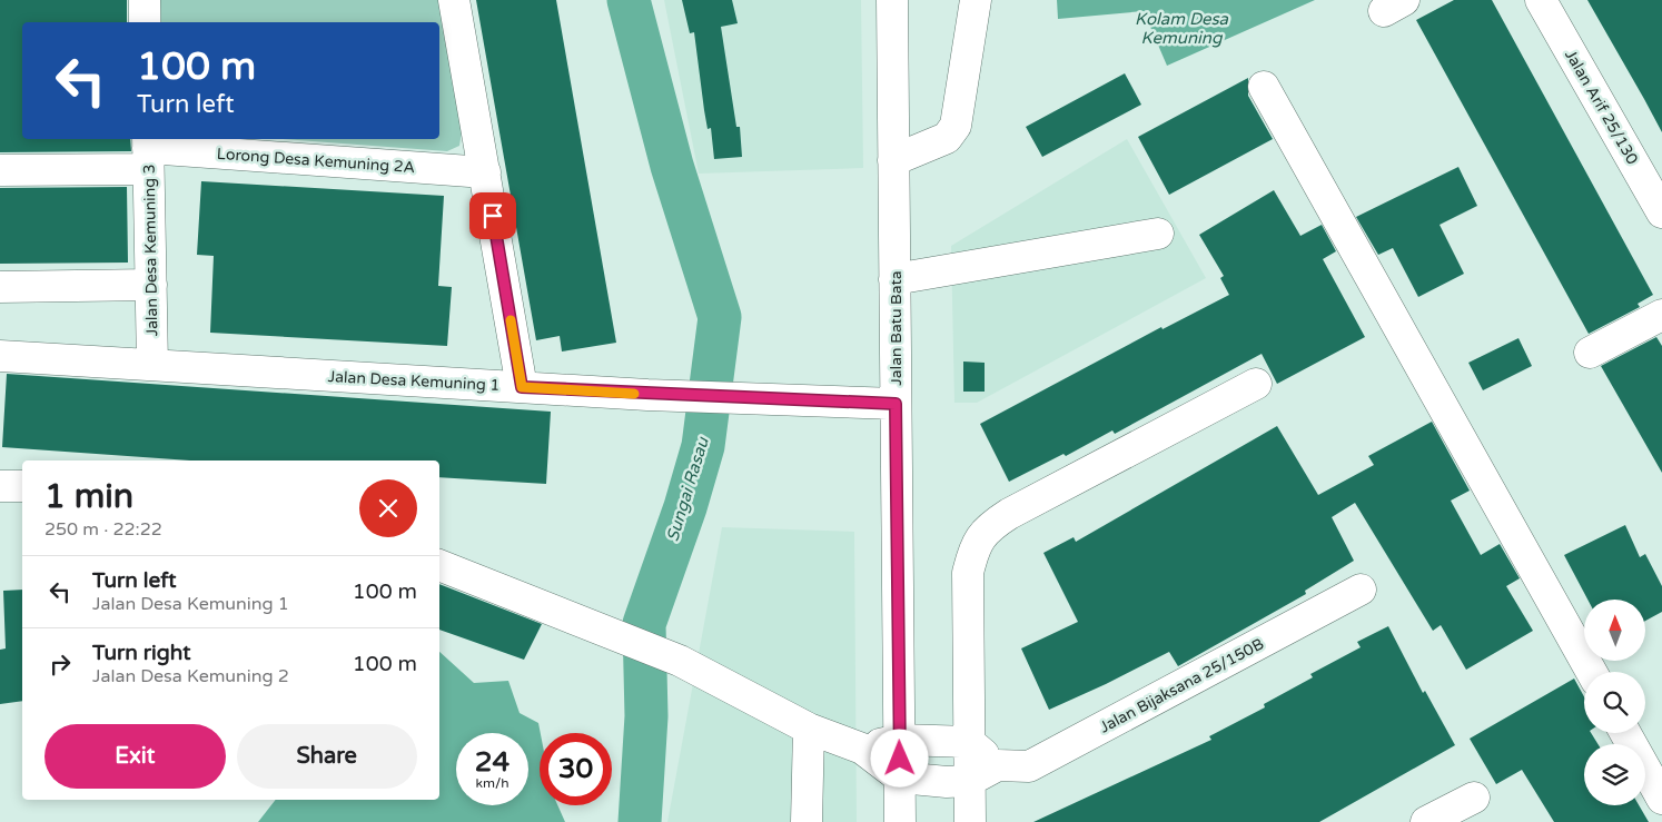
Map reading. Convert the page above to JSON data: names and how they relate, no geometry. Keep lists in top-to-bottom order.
{
  "streets": {
    "street": [
      "Jalan Arif 25/130",
      "Lorong Desa Kemuning 2A",
      "Jalan Desa Kemuning 3",
      "Jalan Batu Bata",
      "Jalan Desa Kemuning 1",
      "Jalan Bijaksana 25/150B"
    ]
  },
  "crossings": [
    ["Lorong Desa Kemuning 2A", "Jalan Desa Kemuning 3"],
    ["Jalan Desa Kemuning 3", "Jalan Desa Kemuning 1"],
    ["Jalan Batu Bata", "Jalan Desa Kemuning 1"]
  ],
  "water": ["Kolam Desa Kemuning", "Sungai Rasau"],
  "north": "top",
  "page": {
    "turn": ["100 m", "Turn left"],
    "heading": ["1 min", "250 m · 22:22"],
    "list": [
      {
        "name": "Turn left",
        "note": "Jalan Desa Kemuning 1",
        "value": "100 m"
      },
      {
        "name": "Turn right",
        "note": "Jalan Desa Kemuning 2",
        "value": "100 m"
      }
    ],
    "buttons": ["Exit", "Share"],
    "speed": "24 km/h",
    "limit": "30"
  }
}
